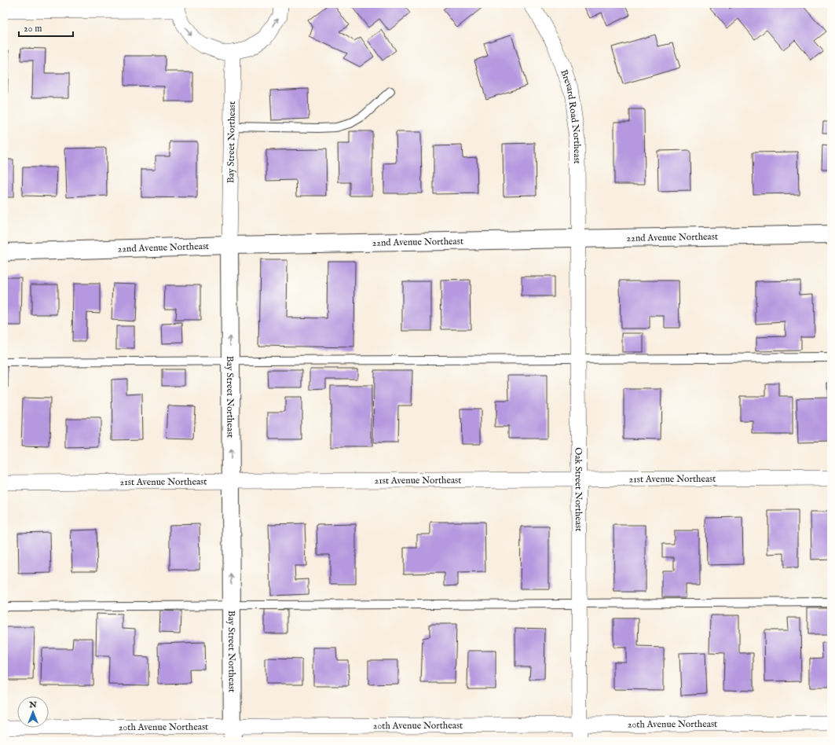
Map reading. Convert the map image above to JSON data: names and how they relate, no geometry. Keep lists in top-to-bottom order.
{
  "streets": {
    "street": [
      "Brevard Road Northeast",
      "Bay Street Northeast",
      "22nd Avenue Northeast",
      "21st Avenue Northeast",
      "Oak Street Northeast",
      "20th Avenue Northeast"
    ]
  },
  "crossings": [
    ["Brevard Road Northeast", "22nd Avenue Northeast"],
    ["Brevard Road Northeast", "Oak Street Northeast"],
    ["Bay Street Northeast", "22nd Avenue Northeast"],
    ["Bay Street Northeast", "21st Avenue Northeast"],
    ["Bay Street Northeast", "20th Avenue Northeast"],
    ["22nd Avenue Northeast", "Oak Street Northeast"],
    ["21st Avenue Northeast", "Oak Street Northeast"],
    ["Oak Street Northeast", "20th Avenue Northeast"]
  ],
  "one_way": ["Bay Street Northeast"],
  "scale_bar": "20 m",
  "north": "top"
}
